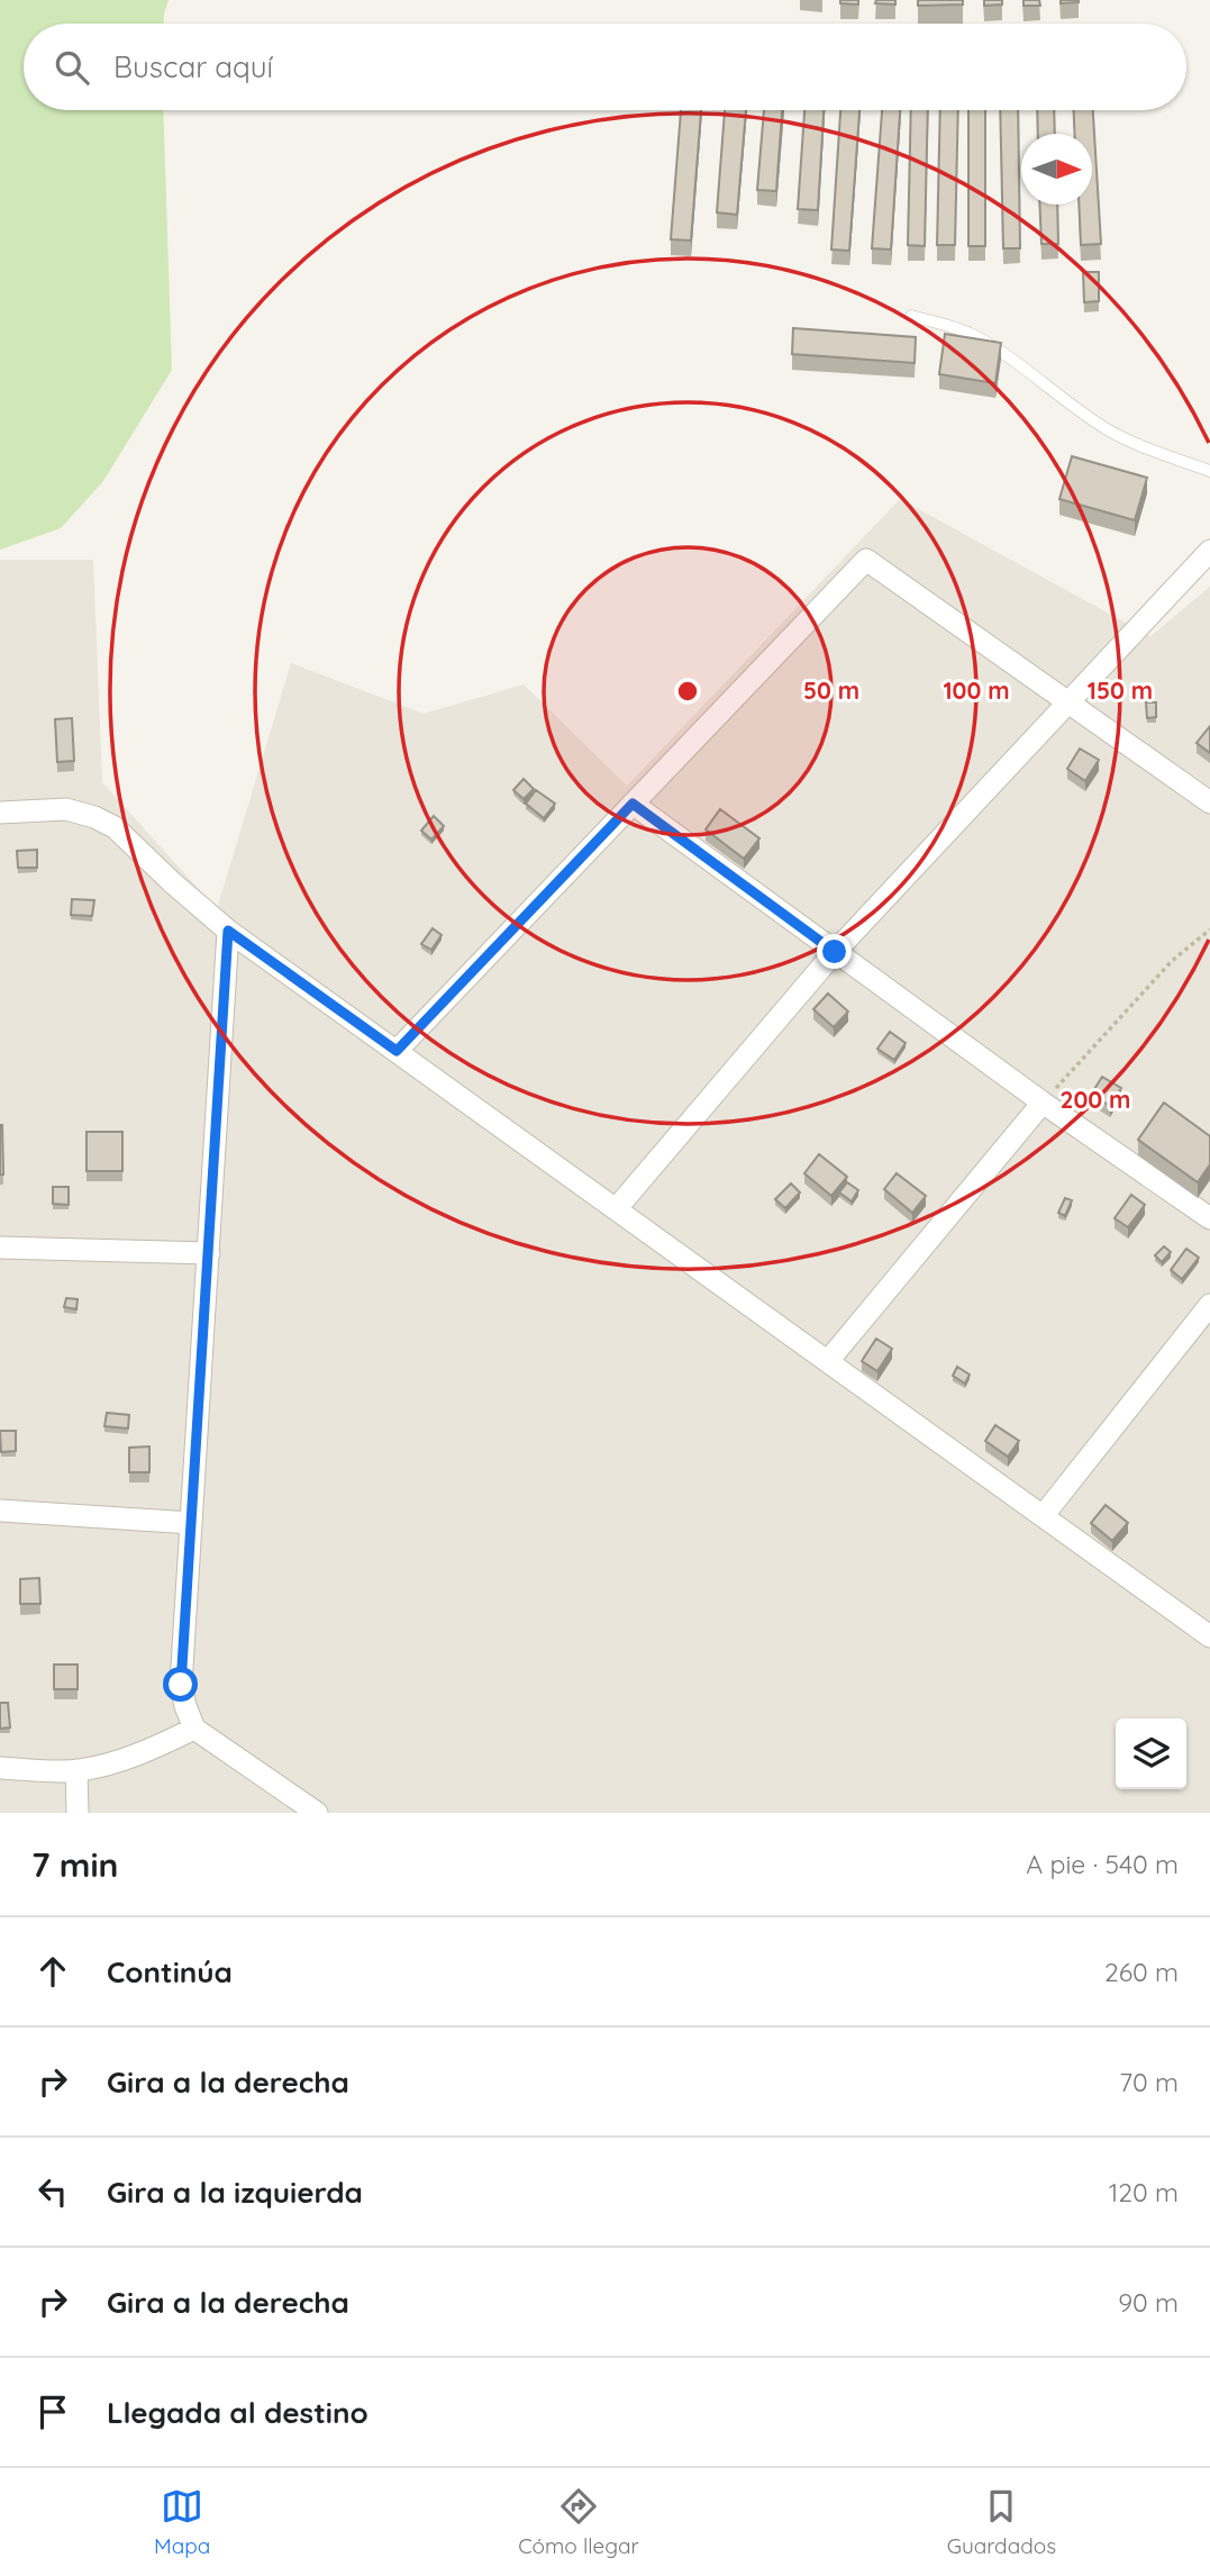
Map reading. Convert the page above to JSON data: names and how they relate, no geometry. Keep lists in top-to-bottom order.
{
  "north": "right",
  "page": {
    "search": "Buscar aquí",
    "heading": ["7 min", "A pie · 540 m"],
    "list": [
      ["Continúa", "260 m"],
      ["Gira a la derecha", "70 m"],
      ["Gira a la izquierda", "120 m"],
      ["Gira a la derecha", "90 m"],
      "Llegada al destino"
    ],
    "nav": ["Mapa", "Cómo llegar", "Guardados"]
  },
  "rings": [
    "50 m",
    "100 m",
    "150 m",
    "200 m"
  ]
}
